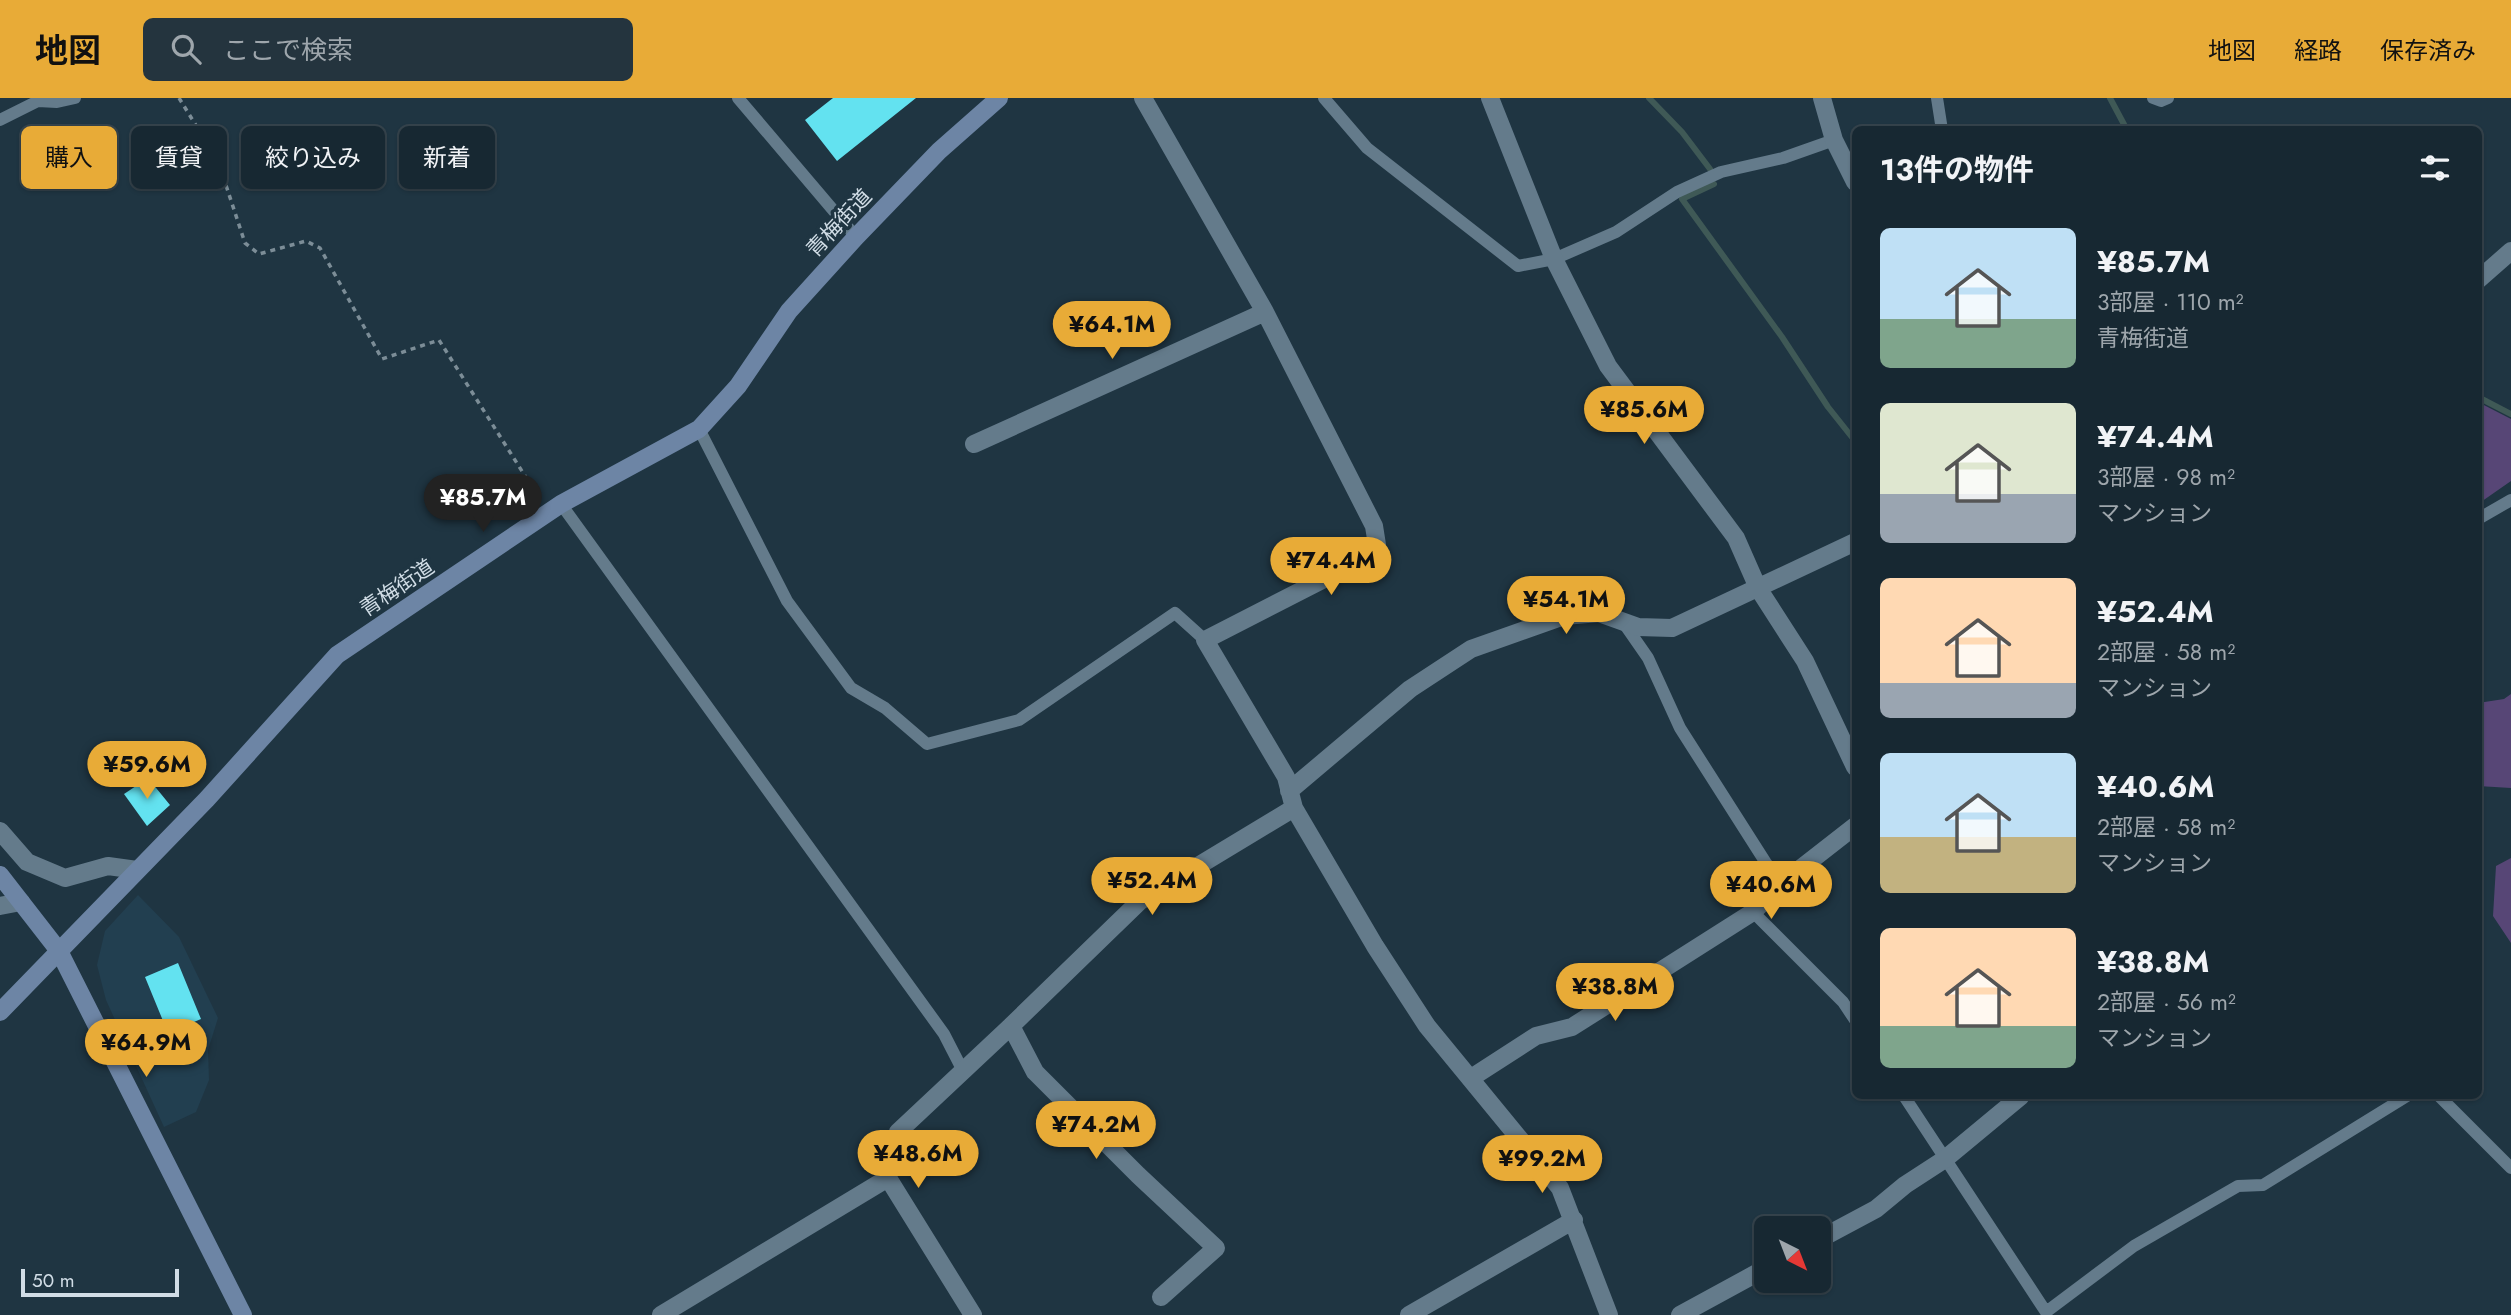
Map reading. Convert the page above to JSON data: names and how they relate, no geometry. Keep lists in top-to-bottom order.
{
  "streets": {
    "main road": ["青梅街道"]
  },
  "scale_bar": "50 m",
  "north": "bottom right",
  "page": {
    "header": "地図",
    "search": "ここで検索",
    "nav": ["地図", "経路", "保存済み"],
    "chip": [
      "購入",
      "賃貸",
      "絞り込み",
      "新着"
    ],
    "heading": "13件の物件",
    "list": [
      {
        "name": "¥85.7M",
        "note": "3部屋 · 110 m² · 青梅街道"
      },
      {
        "name": "¥74.4M",
        "note": "3部屋 · 98 m² · マンション"
      },
      {
        "name": "¥52.4M",
        "note": "2部屋 · 58 m² · マンション"
      },
      {
        "name": "¥40.6M",
        "note": "2部屋 · 58 m² · マンション"
      },
      {
        "name": "¥38.8M",
        "note": "2部屋 · 56 m² · マンション"
      }
    ],
    "price": [
      "¥64.1M",
      "¥85.6M",
      "¥85.7M",
      "¥74.4M",
      "¥54.1M",
      "¥59.6M",
      "¥52.4M",
      "¥40.6M",
      "¥38.8M",
      "¥64.9M",
      "¥74.2M",
      "¥48.6M",
      "¥99.2M"
    ],
    "scale": "50 m"
  }
}
